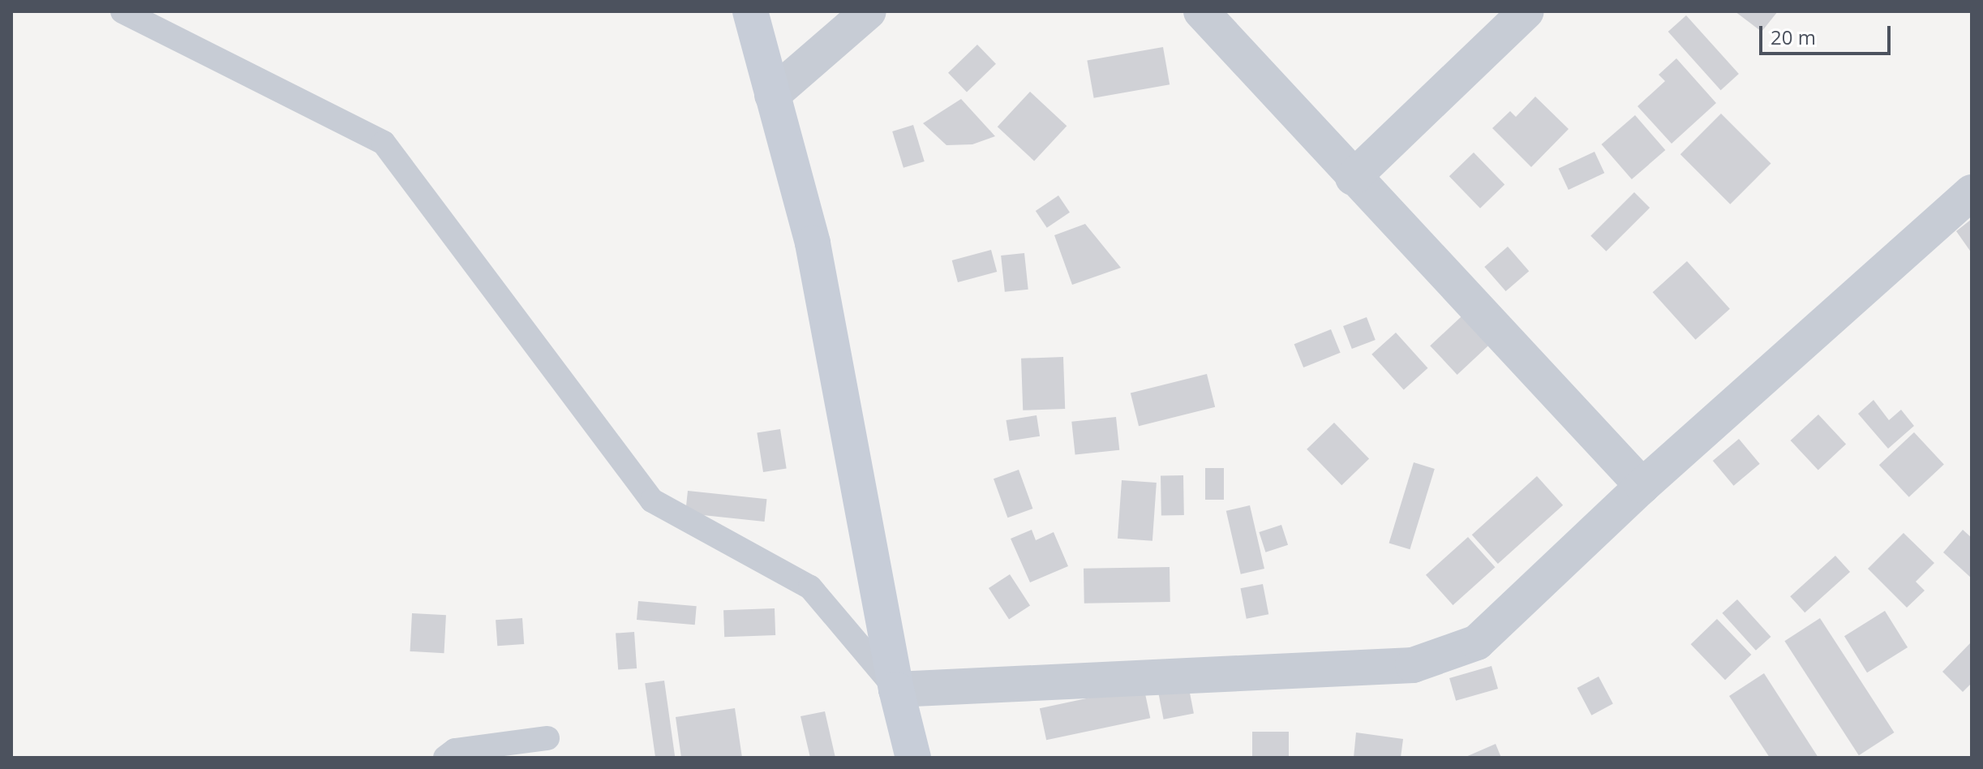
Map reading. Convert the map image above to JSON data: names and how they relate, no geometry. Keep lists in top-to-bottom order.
{
  "scale_bar": "20 m"
}
